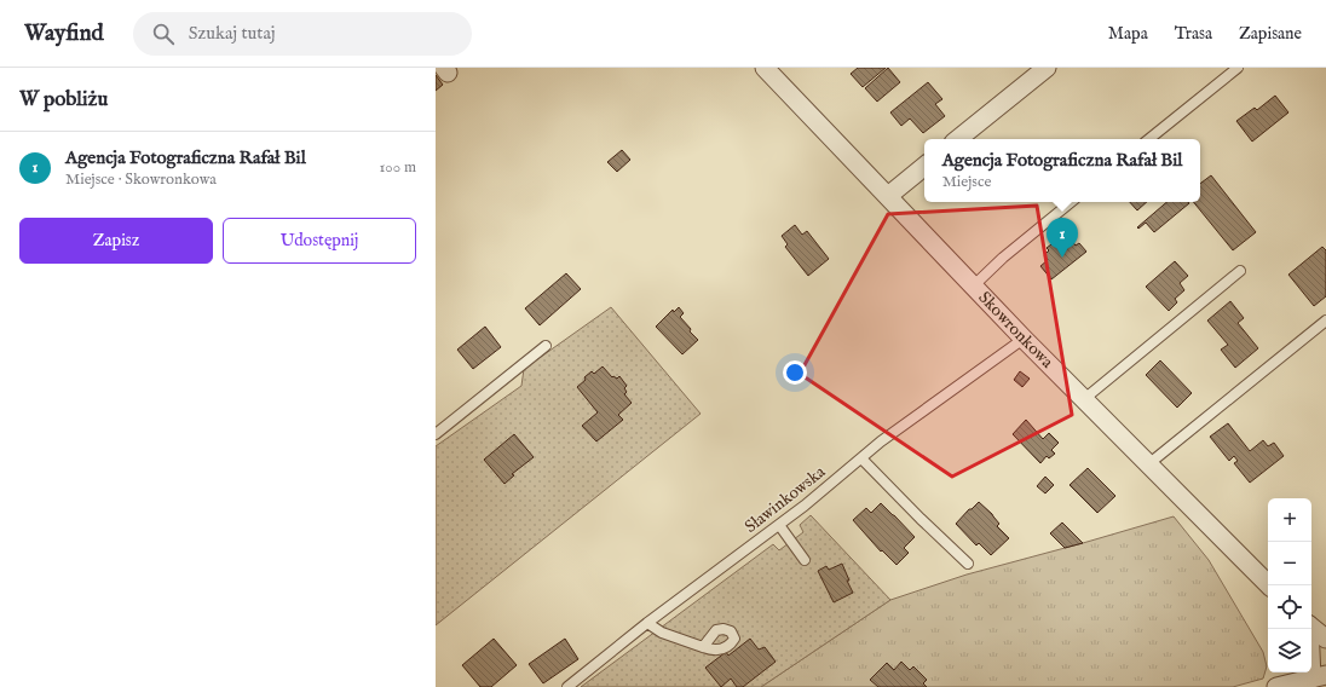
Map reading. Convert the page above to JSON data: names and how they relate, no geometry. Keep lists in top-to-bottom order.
{
  "streets": {
    "street": ["Skowronkowa"],
    "lane": ["Sławinkowska"]
  },
  "crossings": [
    ["Skowronkowa", "Sławinkowska"]
  ],
  "page": {
    "header": "Wayfind",
    "search": "Szukaj tutaj",
    "nav": ["Mapa", "Trasa", "Zapisane"],
    "heading": "W pobliżu",
    "list": [
      {
        "mark": "1",
        "name": "Agencja Fotograficzna Rafał Bil",
        "note": "Miejsce · Skowronkowa",
        "value": "100 m"
      }
    ],
    "popup": ["Agencja Fotograficzna Rafał Bil", "Miejsce"],
    "buttons": ["Zapisz", "Udostępnij"],
    "pins": "1",
    "map_buttons": ["+", "−"]
  }
}
